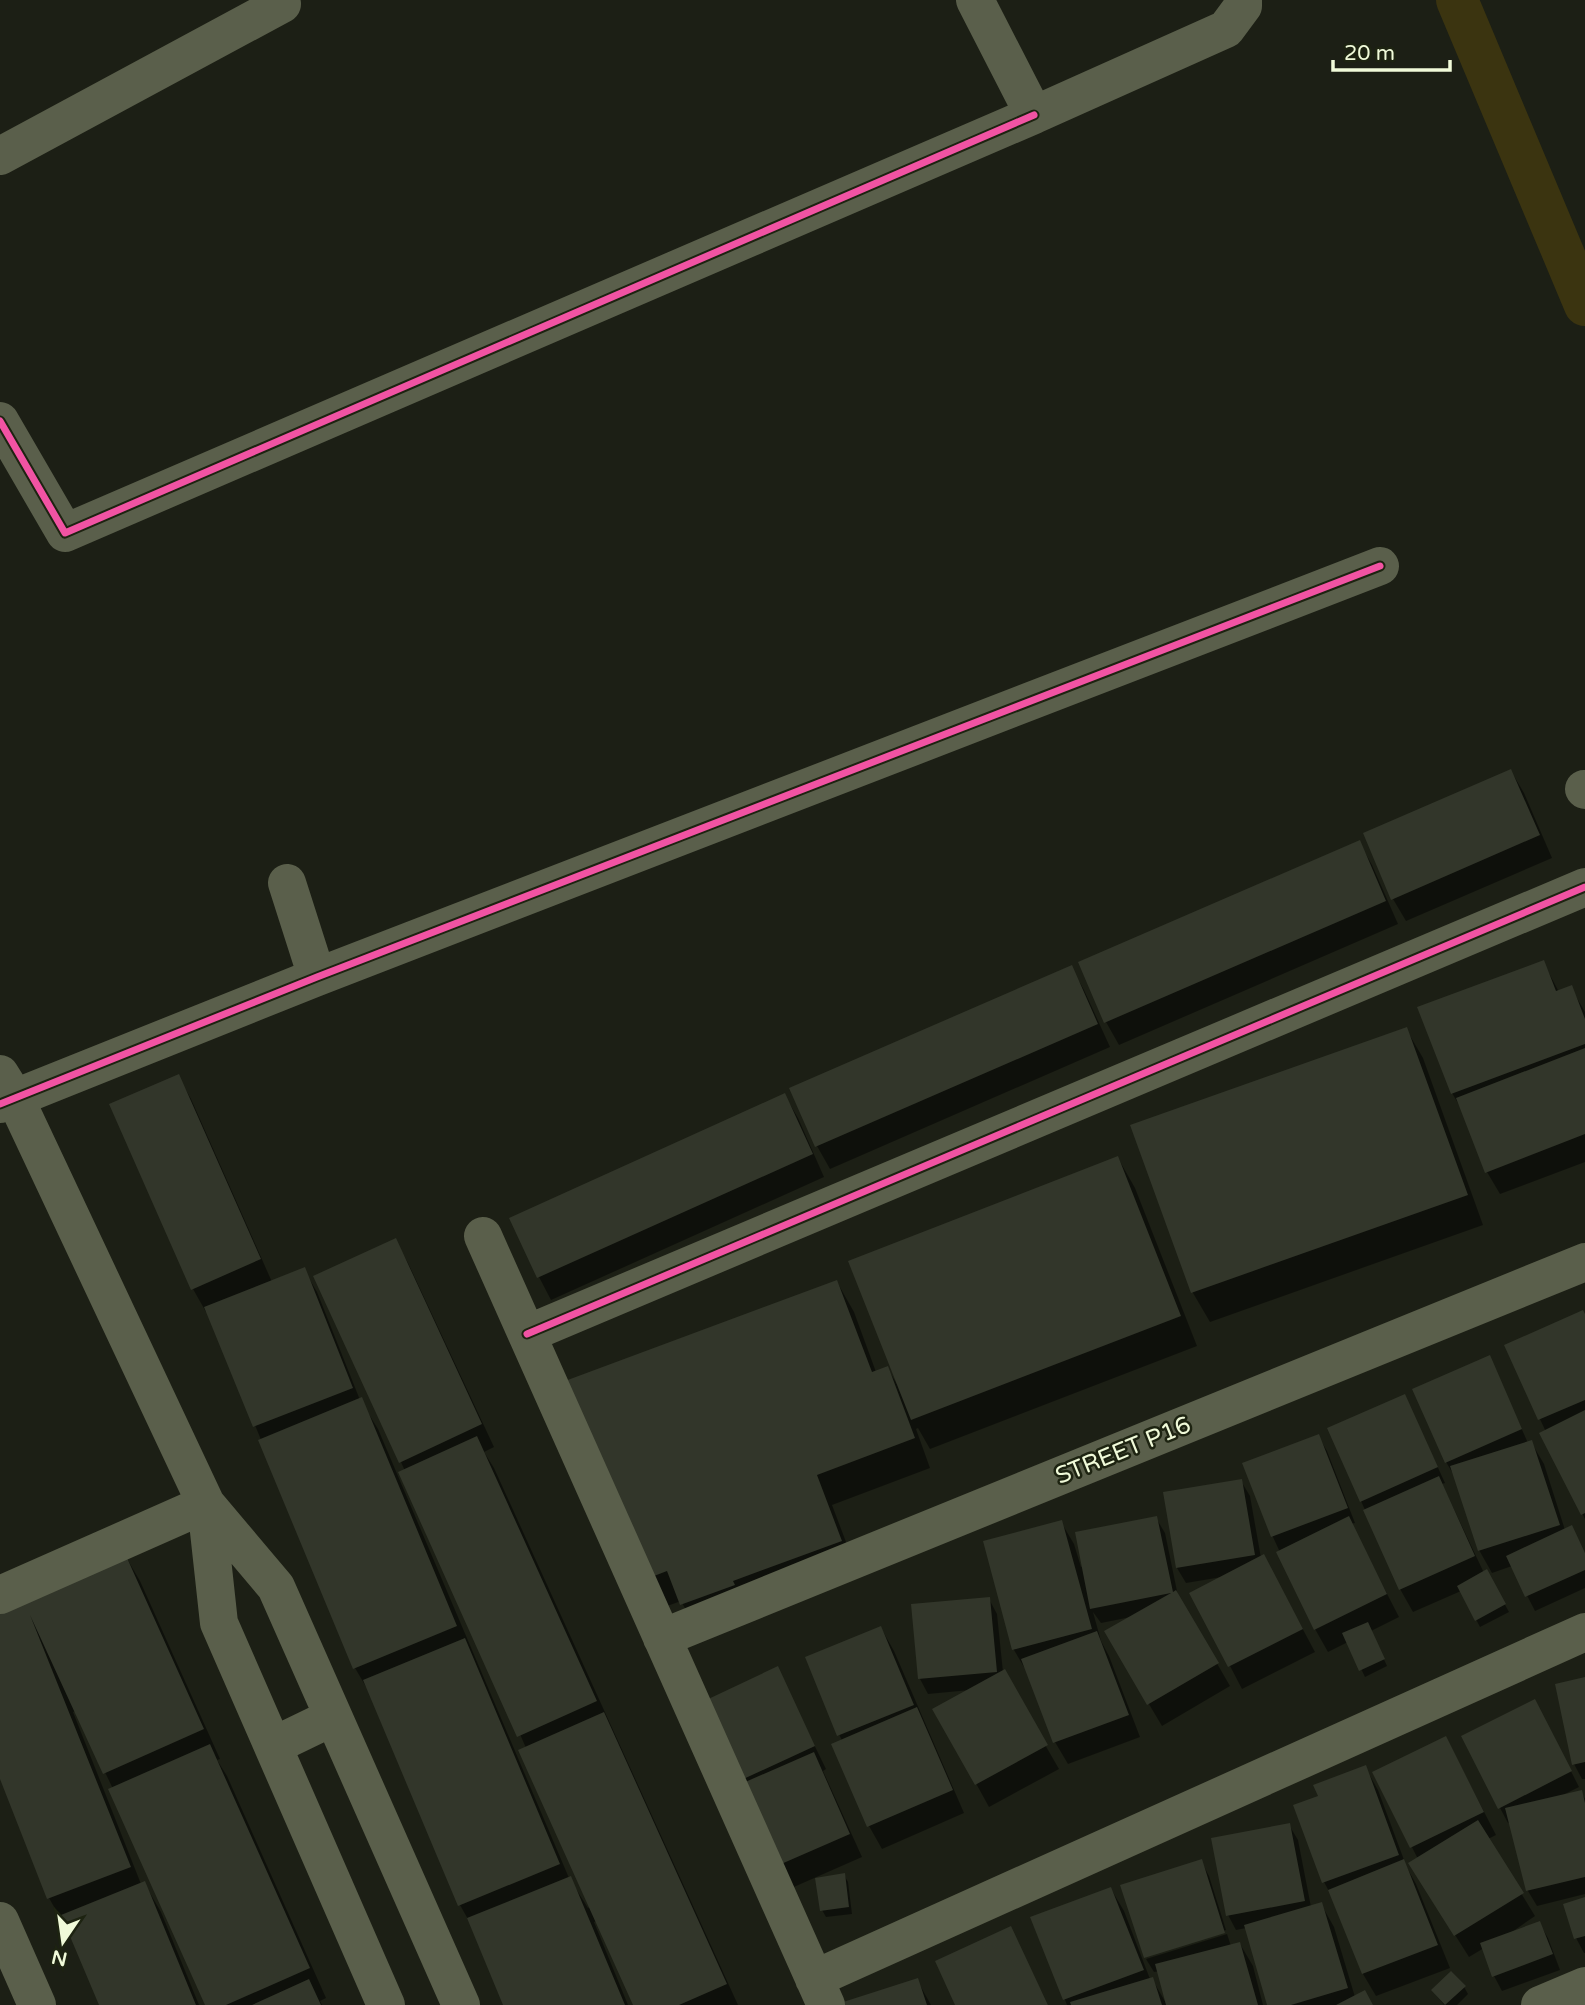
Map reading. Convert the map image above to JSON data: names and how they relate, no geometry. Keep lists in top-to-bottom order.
{
  "streets": {
    "street": ["STREET P16"]
  },
  "scale_bar": "20 m",
  "north": "bottom"
}
